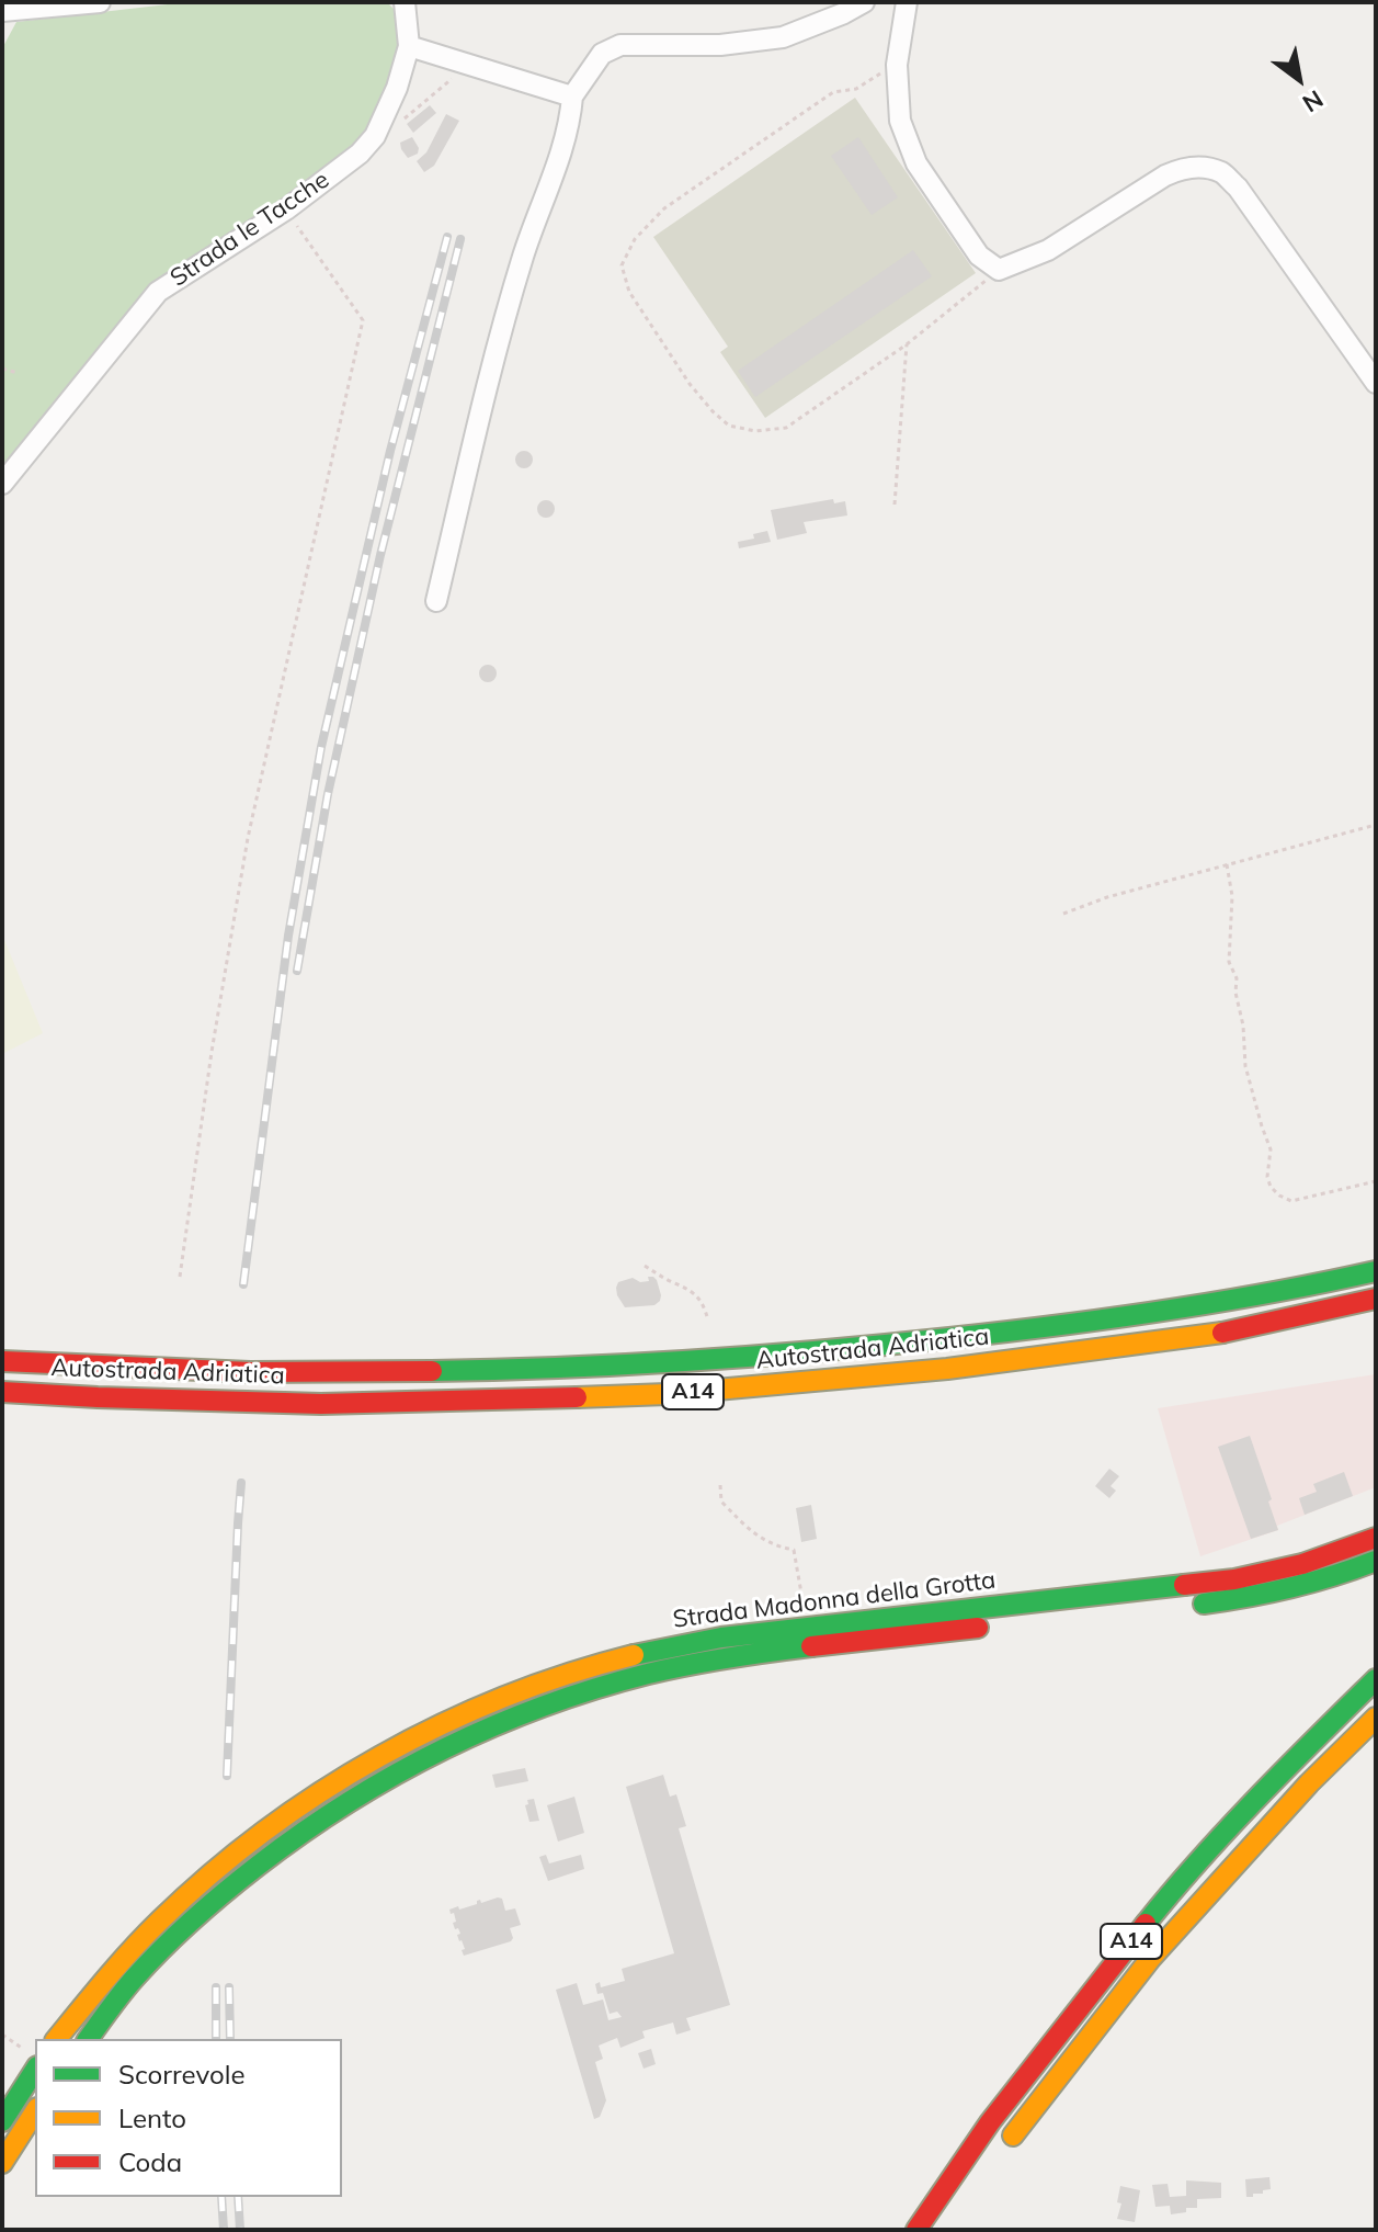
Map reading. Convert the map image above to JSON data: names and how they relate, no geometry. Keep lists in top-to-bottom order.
{
  "streets": {
    "main road": ["Autostrada Adriatica", "A14", "Strada Madonna della Grotta"],
    "street": ["Strada le Tacche"]
  },
  "legend": ["Scorrevole", "Lento", "Coda"],
  "north": "bottom right"
}
